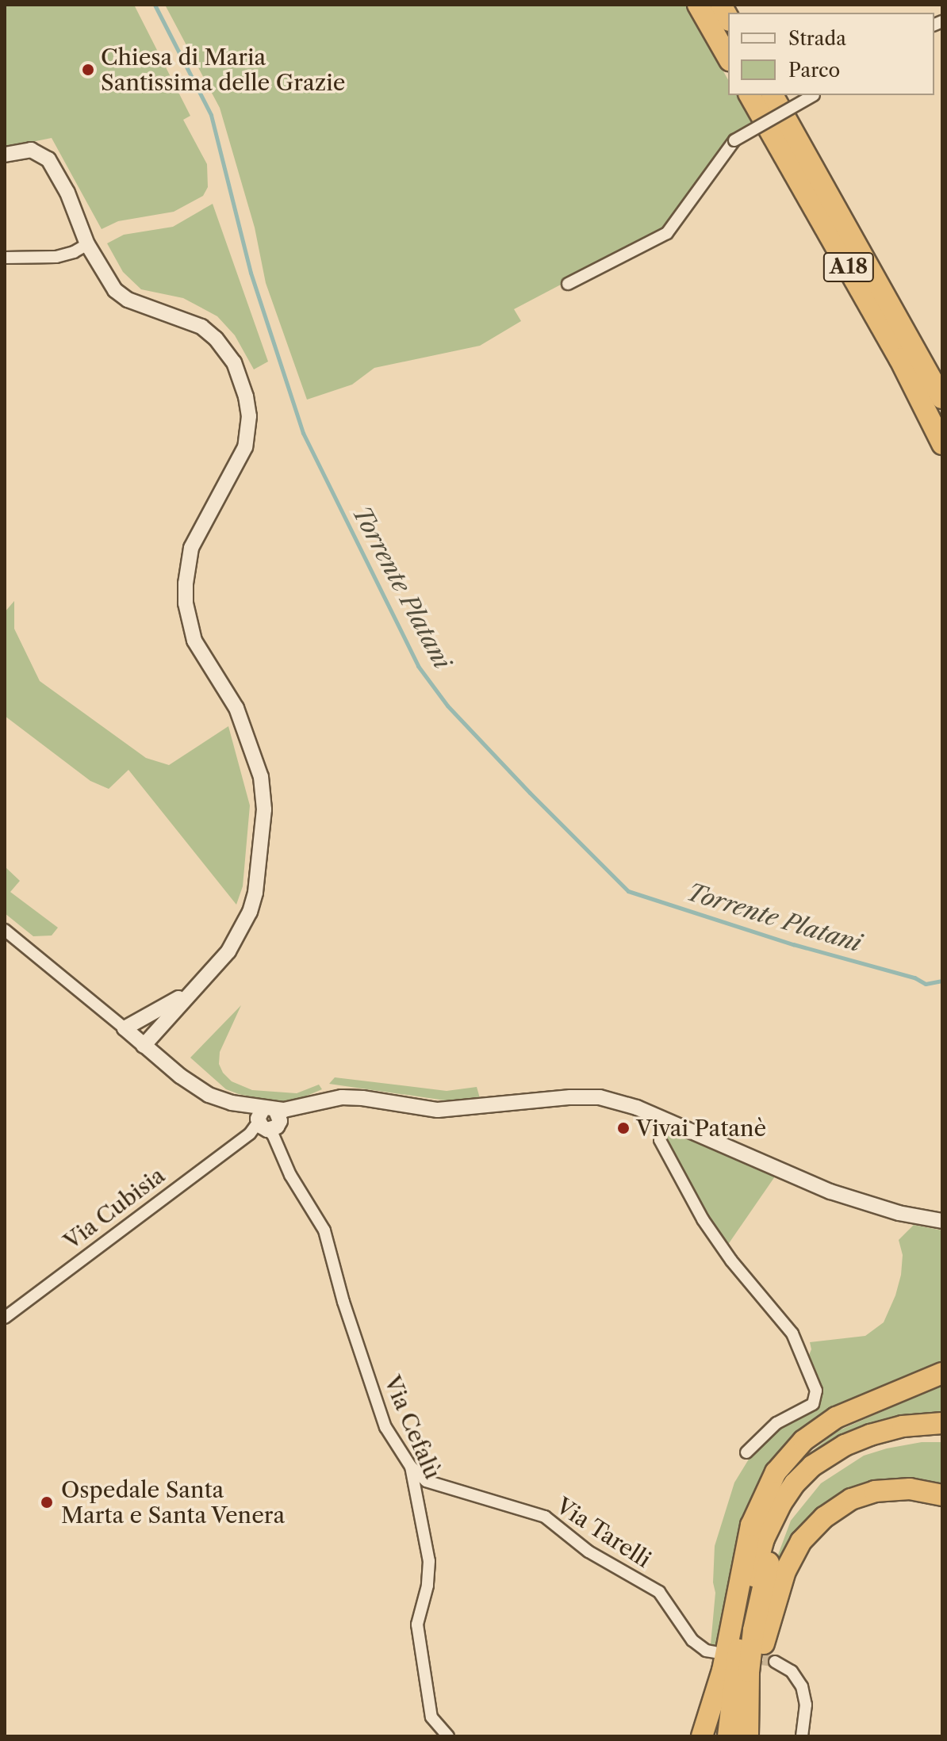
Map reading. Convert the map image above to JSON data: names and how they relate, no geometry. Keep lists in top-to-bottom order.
{
  "streets": {
    "highway": ["A18"],
    "street": ["Via Cubisia", "Via Cefalù", "Via Tarelli"]
  },
  "crossings": [
    ["Via Cubisia", "Via Cefalù"],
    ["Via Cefalù", "Via Tarelli"]
  ],
  "water": ["Torrente Platani"],
  "places": ["Chiesa di Maria Santissima delle Grazie", "Vivai Patanè", "Ospedale Santa Marta e Santa Venera"],
  "legend": ["Strada", "Parco"]
}
